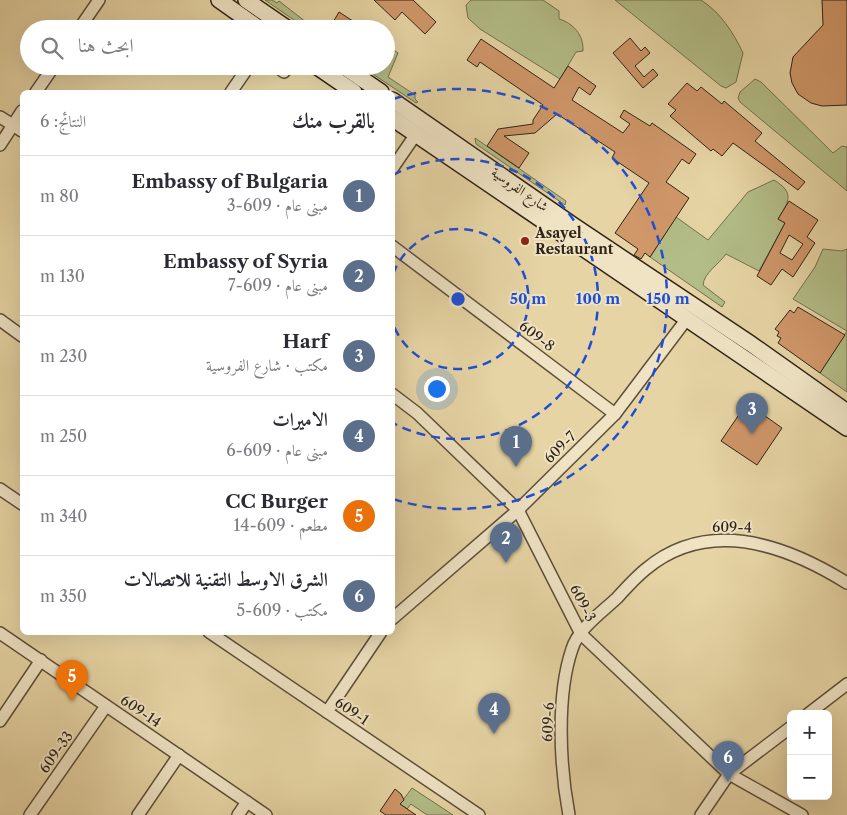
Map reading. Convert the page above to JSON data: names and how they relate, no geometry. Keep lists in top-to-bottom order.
{
  "streets": {
    "street": [
      "شارع الفروسية",
      "609-8",
      "609-7",
      "609-4",
      "609-3",
      "609-14",
      "609-1",
      "609-6",
      "609-33"
    ]
  },
  "crossings": [
    ["شارع الفروسية", "609-7"],
    ["609-8", "609-7"],
    ["609-7", "609-3"],
    ["609-4", "609-3"],
    ["609-4", "609-6"],
    ["609-3", "609-6"],
    ["609-14", "609-33"]
  ],
  "places": ["Asayel Restaurant"],
  "page": {
    "search": "ابحث هنا",
    "heading": ["بالقرب منك", "النتائج: 6"],
    "list": [
      {
        "mark": "1",
        "name": "Embassy of Bulgaria",
        "note": "مبنى عام · 609-3",
        "value": "80 m"
      },
      {
        "mark": "2",
        "name": "Embassy of Syria",
        "note": "مبنى عام · 609-7",
        "value": "130 m"
      },
      {
        "mark": "3",
        "name": "Harf",
        "note": "مكتب · شارع الفروسية",
        "value": "230 m"
      },
      {
        "mark": "4",
        "name": "الاميرات",
        "note": "مبنى عام · 609-6",
        "value": "250 m"
      },
      {
        "mark": "5",
        "name": "CC Burger",
        "note": "مطعم · 609-14",
        "value": "340 m"
      },
      {
        "mark": "6",
        "name": "الشرق الاوسط التقنية للاتصالات",
        "note": "مكتب · 609-5",
        "value": "350 m"
      }
    ],
    "pins": [
      "3",
      "1",
      "2",
      "5",
      "4",
      "6"
    ],
    "map_buttons": ["+", "−"]
  },
  "rings": ["50 m", "100 m", "150 m"]
}
